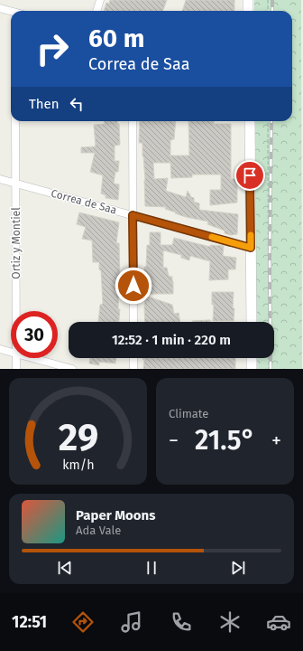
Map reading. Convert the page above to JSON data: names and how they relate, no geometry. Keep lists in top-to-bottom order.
{
  "streets": {
    "street": ["Correa de Saa", "Ortiz y Montiel"]
  },
  "crossings": [
    ["Correa de Saa", "Ortiz y Montiel"]
  ],
  "page": {
    "turn": ["60 m", "Correa de Saa"],
    "then": "Then",
    "limit": "30",
    "trip": "12:52 · 1 min · 220 m",
    "tile": "Climate",
    "heat": ["−", "21.5°", "+"],
    "song": ["Paper Moons", "Ada Vale"],
    "tabs": "12:51",
    "gauge": ["29", "km/h"]
  }
}
